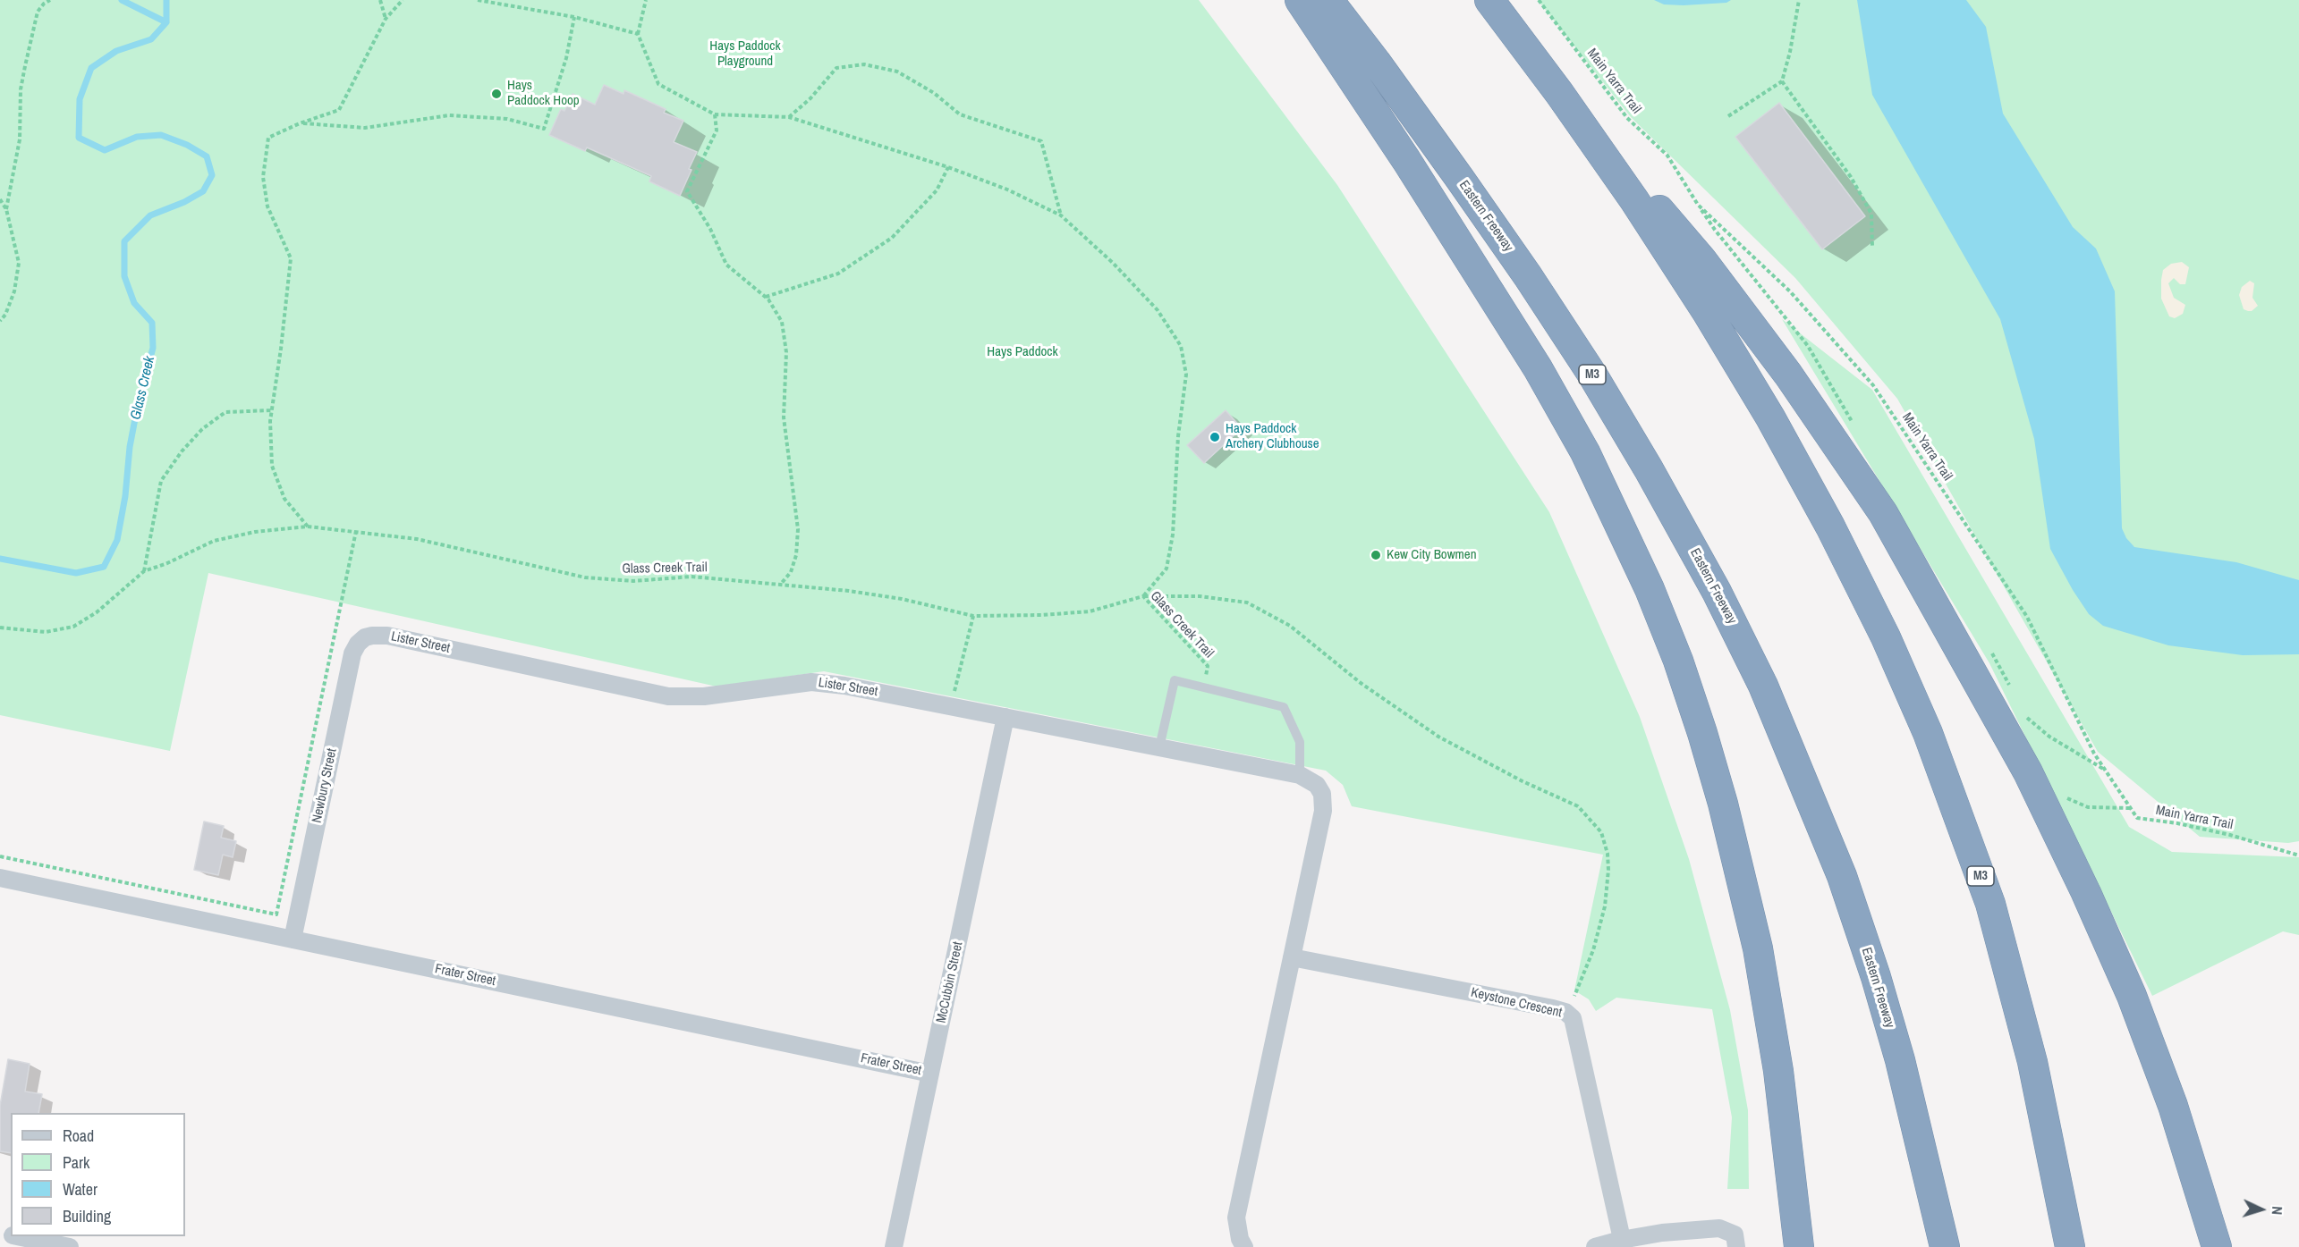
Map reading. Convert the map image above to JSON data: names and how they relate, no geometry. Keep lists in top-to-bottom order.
{
  "streets": {
    "highway": ["Eastern Freeway", "M3"],
    "street": [
      "Lister Street",
      "Newbury Street",
      "Frater Street",
      "McCubbin Street",
      "Keystone Crescent"
    ],
    "path": ["Main Yarra Trail", "Glass Creek Trail"]
  },
  "crossings": [
    ["Lister Street", "Newbury Street"],
    ["Lister Street", "McCubbin Street"],
    ["Newbury Street", "Frater Street"],
    ["Frater Street", "McCubbin Street"]
  ],
  "water": ["Glass Creek"],
  "parks": ["Hays Paddock Playground", "Hays Paddock"],
  "places": ["Hays Paddock Hoop", "Hays Paddock Archery Clubhouse", "Kew City Bowmen"],
  "legend": [
    "Road",
    "Park",
    "Water",
    "Building"
  ],
  "north": "right"
}
